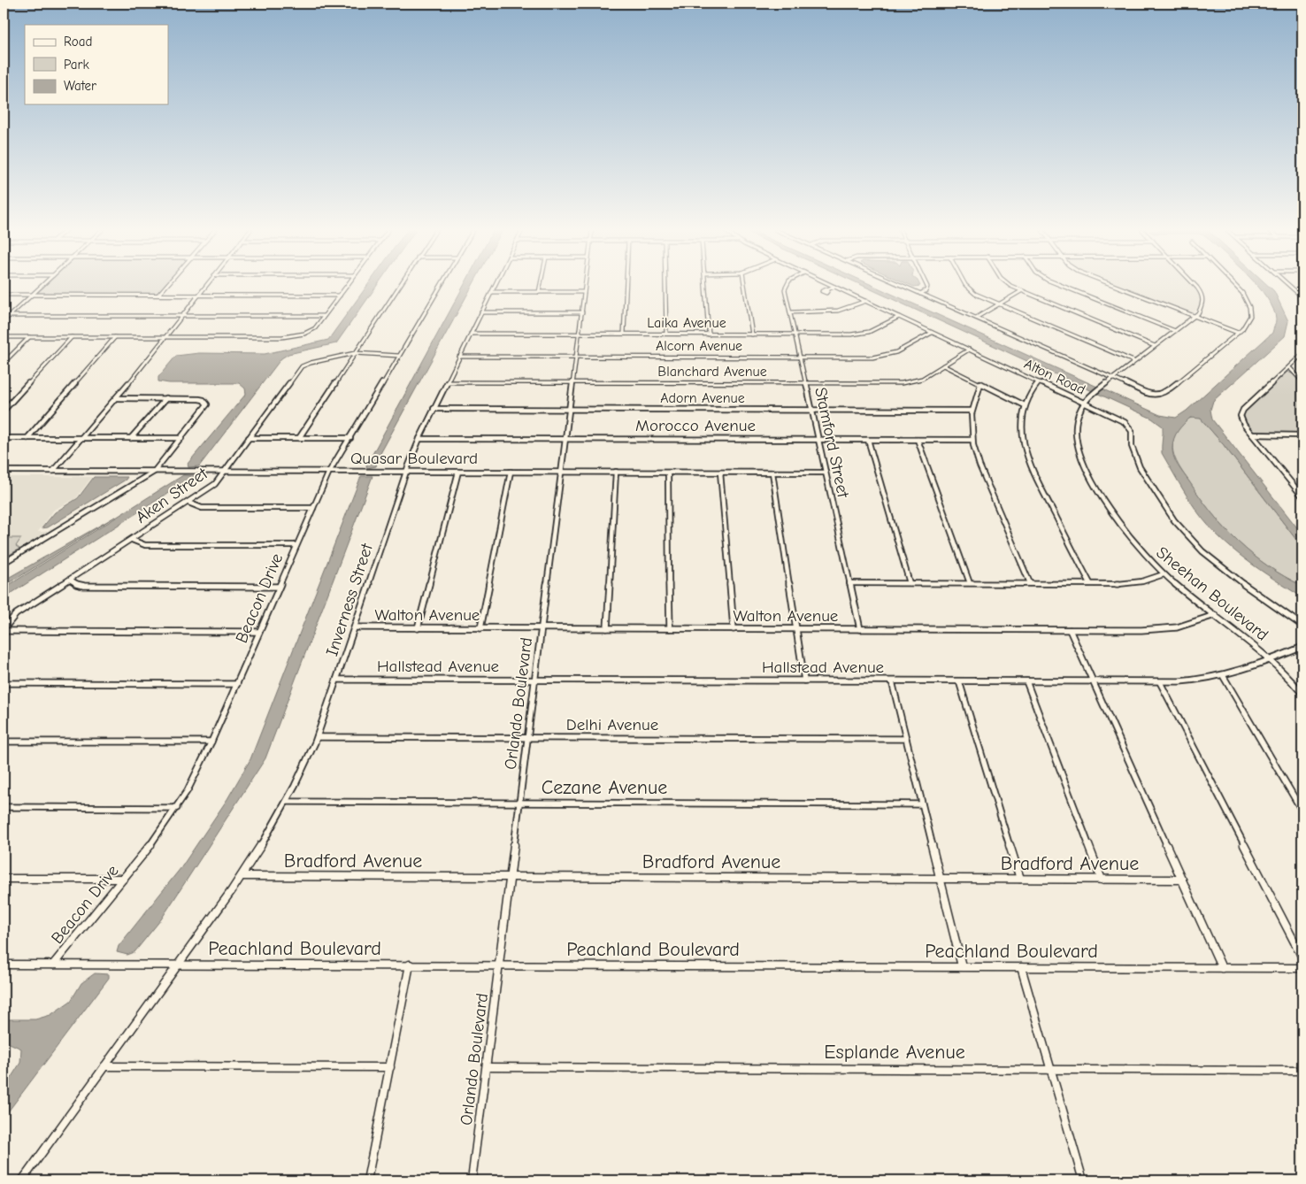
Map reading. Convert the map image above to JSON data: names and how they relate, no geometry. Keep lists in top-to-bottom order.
{
  "streets": {
    "street": [
      "Laika Avenue",
      "Alcorn Avenue",
      "Blanchard Avenue",
      "Alton Road",
      "Adorn Avenue",
      "Morocco Avenue",
      "Stamford Street",
      "Quasar Boulevard",
      "Aken Street",
      "Sheehan Boulevard",
      "Beacon Drive",
      "Inverness Street",
      "Walton Avenue",
      "Hallstead Avenue",
      "Orlando Boulevard",
      "Delhi Avenue",
      "Cezane Avenue",
      "Bradford Avenue",
      "Peachland Boulevard",
      "Esplande Avenue"
    ]
  },
  "crossings": [
    ["Laika Avenue", "Alton Road"],
    ["Laika Avenue", "Stamford Street"],
    ["Laika Avenue", "Inverness Street"],
    ["Laika Avenue", "Orlando Boulevard"],
    ["Alcorn Avenue", "Alton Road"],
    ["Alcorn Avenue", "Stamford Street"],
    ["Alcorn Avenue", "Inverness Street"],
    ["Alcorn Avenue", "Orlando Boulevard"],
    ["Blanchard Avenue", "Alton Road"],
    ["Blanchard Avenue", "Stamford Street"],
    ["Blanchard Avenue", "Inverness Street"],
    ["Blanchard Avenue", "Orlando Boulevard"],
    ["Alton Road", "Sheehan Boulevard"],
    ["Adorn Avenue", "Stamford Street"],
    ["Adorn Avenue", "Inverness Street"],
    ["Adorn Avenue", "Orlando Boulevard"],
    ["Morocco Avenue", "Stamford Street"],
    ["Morocco Avenue", "Inverness Street"],
    ["Morocco Avenue", "Orlando Boulevard"],
    ["Stamford Street", "Quasar Boulevard"],
    ["Stamford Street", "Walton Avenue"],
    ["Quasar Boulevard", "Aken Street"],
    ["Quasar Boulevard", "Beacon Drive"],
    ["Quasar Boulevard", "Inverness Street"],
    ["Quasar Boulevard", "Orlando Boulevard"],
    ["Aken Street", "Beacon Drive"],
    ["Sheehan Boulevard", "Walton Avenue"],
    ["Sheehan Boulevard", "Hallstead Avenue"],
    ["Beacon Drive", "Peachland Boulevard"],
    ["Inverness Street", "Walton Avenue"],
    ["Inverness Street", "Hallstead Avenue"],
    ["Inverness Street", "Delhi Avenue"],
    ["Inverness Street", "Cezane Avenue"],
    ["Inverness Street", "Bradford Avenue"],
    ["Inverness Street", "Peachland Boulevard"],
    ["Walton Avenue", "Orlando Boulevard"],
    ["Hallstead Avenue", "Orlando Boulevard"],
    ["Orlando Boulevard", "Delhi Avenue"],
    ["Orlando Boulevard", "Cezane Avenue"],
    ["Orlando Boulevard", "Bradford Avenue"],
    ["Orlando Boulevard", "Peachland Boulevard"],
    ["Orlando Boulevard", "Esplande Avenue"]
  ],
  "legend": ["Road", "Park", "Water"]
}
